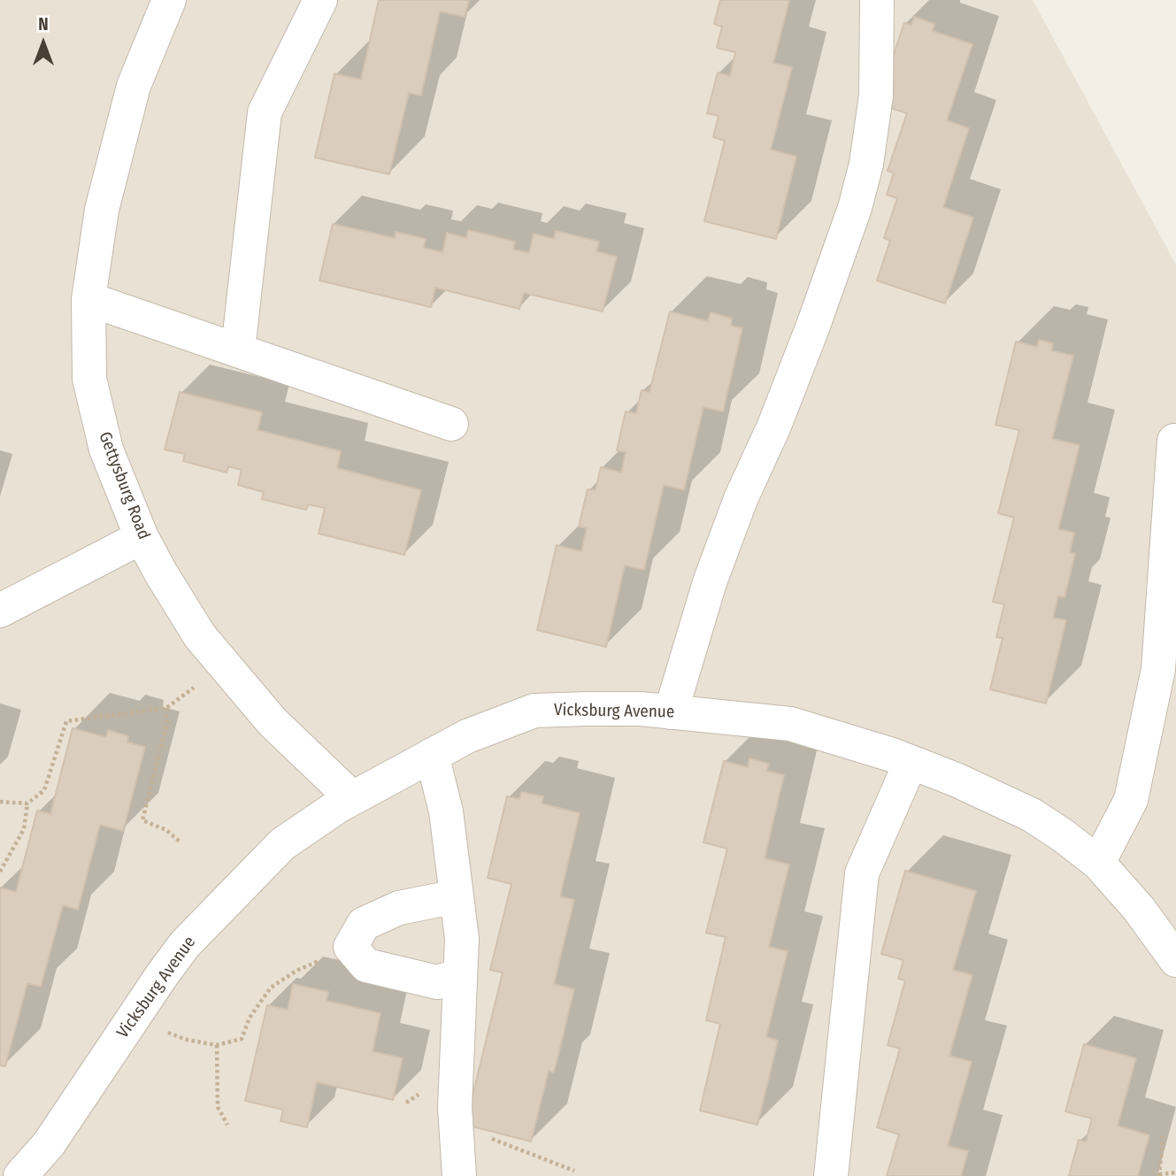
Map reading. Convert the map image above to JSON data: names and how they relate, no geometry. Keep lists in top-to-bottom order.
{
  "streets": {
    "street": ["Gettysburg Road", "Vicksburg Avenue"]
  },
  "crossings": [
    ["Gettysburg Road", "Vicksburg Avenue"]
  ],
  "north": "top"
}
